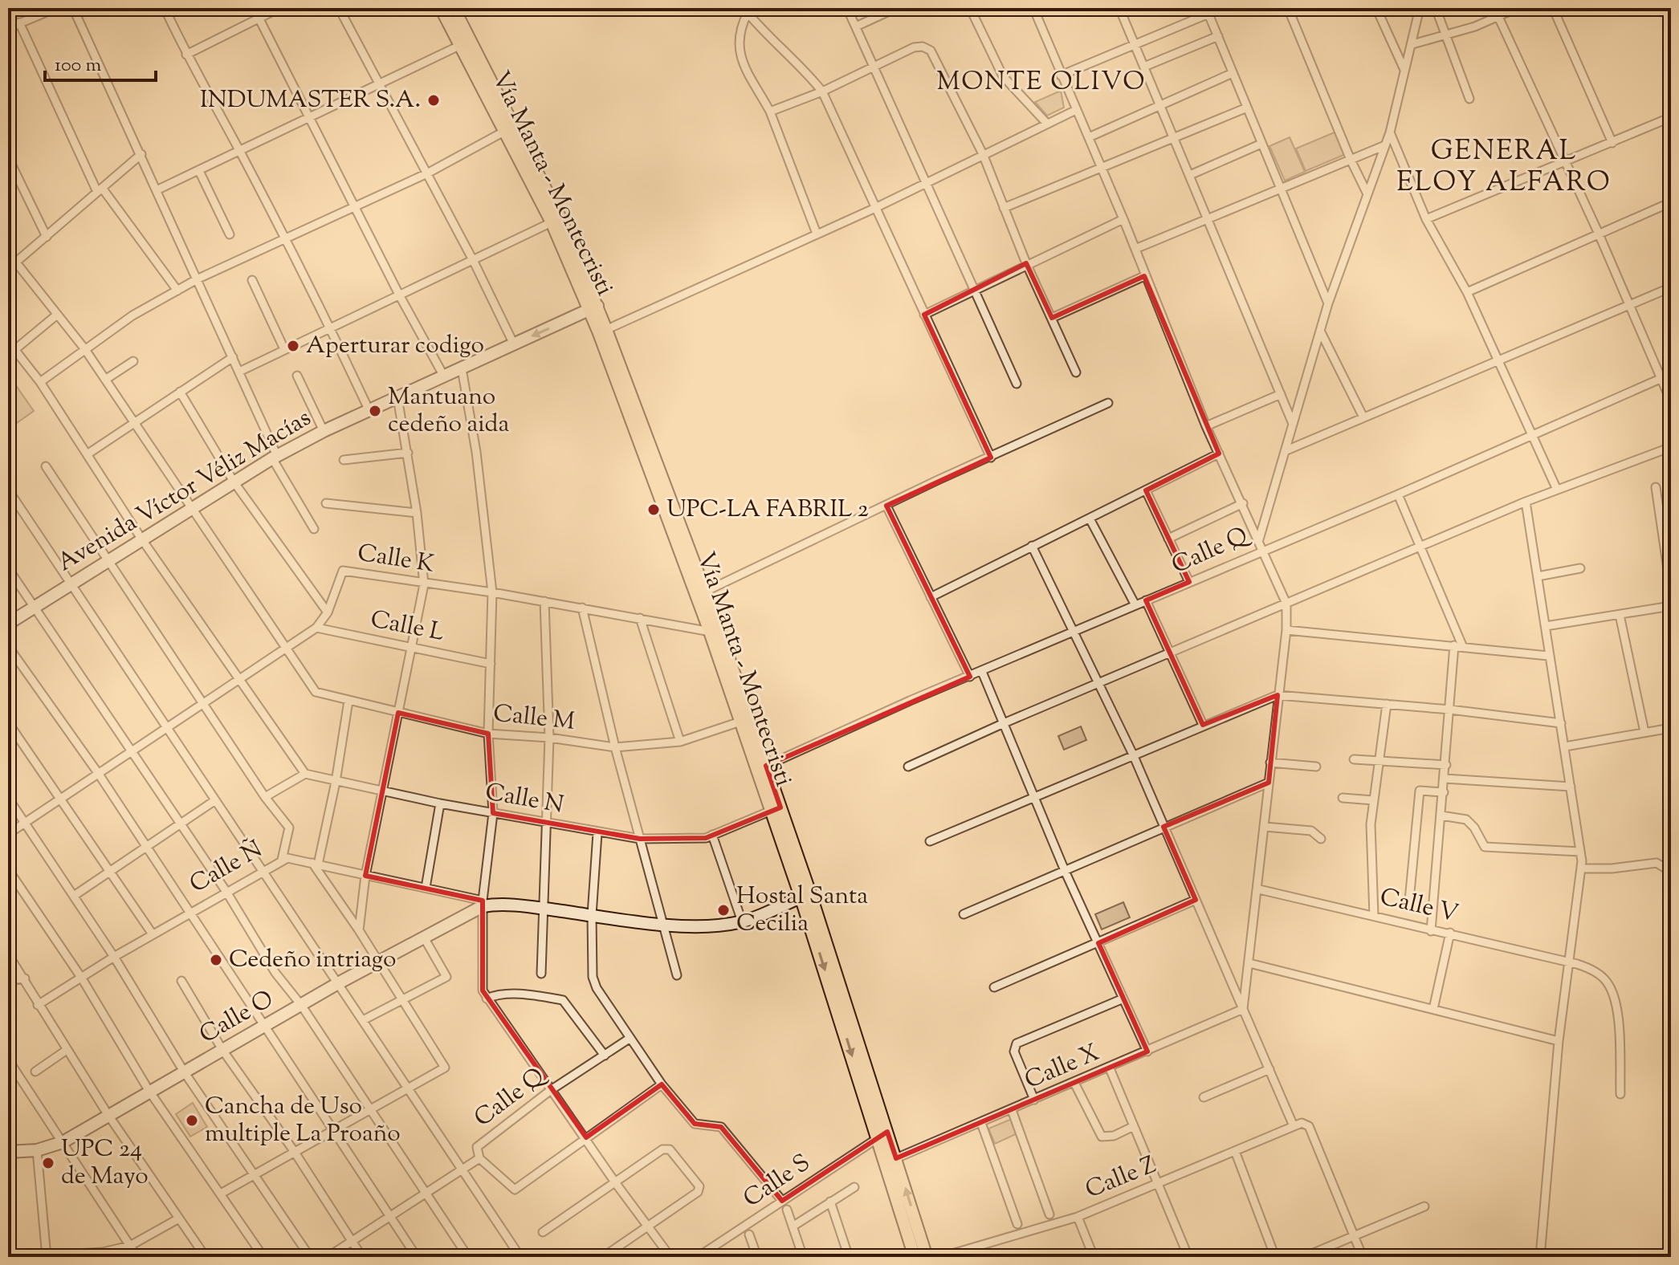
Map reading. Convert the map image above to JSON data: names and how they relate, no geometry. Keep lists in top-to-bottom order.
{
  "streets": {
    "main road": ["Vía Manta - Montecristi"],
    "street": [
      "Avenida Víctor Véliz Macías",
      "Calle Q",
      "Calle K",
      "Calle L",
      "Calle M",
      "Calle N",
      "Calle Ñ",
      "Calle V",
      "Calle O",
      "Calle X",
      "Calle Z",
      "Calle S"
    ]
  },
  "crossings": [
    ["Vía Manta - Montecristi", "Avenida Víctor Véliz Macías"],
    ["Vía Manta - Montecristi", "Calle Q"],
    ["Vía Manta - Montecristi", "Calle K"],
    ["Vía Manta - Montecristi", "Calle M"],
    ["Vía Manta - Montecristi", "Calle N"],
    ["Vía Manta - Montecristi", "Calle Ñ"],
    ["Vía Manta - Montecristi", "Calle X"],
    ["Vía Manta - Montecristi", "Calle S"],
    ["Calle K", "Calle L"],
    ["Calle K", "Calle M"],
    ["Calle Ñ", "Calle O"]
  ],
  "districts": ["MONTE OLIVO", "GENERAL ELOY ALFARO"],
  "places": [
    "INDUMASTER S.A.",
    "Aperturar codigo",
    "Mantuano cedeño aida",
    "UPC-LA FABRIL 2",
    "Hostal Santa Cecilia",
    "Cedeño intriago",
    "Cancha de Uso multiple La Proaño",
    "UPC 24 de Mayo"
  ],
  "scale_bar": "100 m"
}
